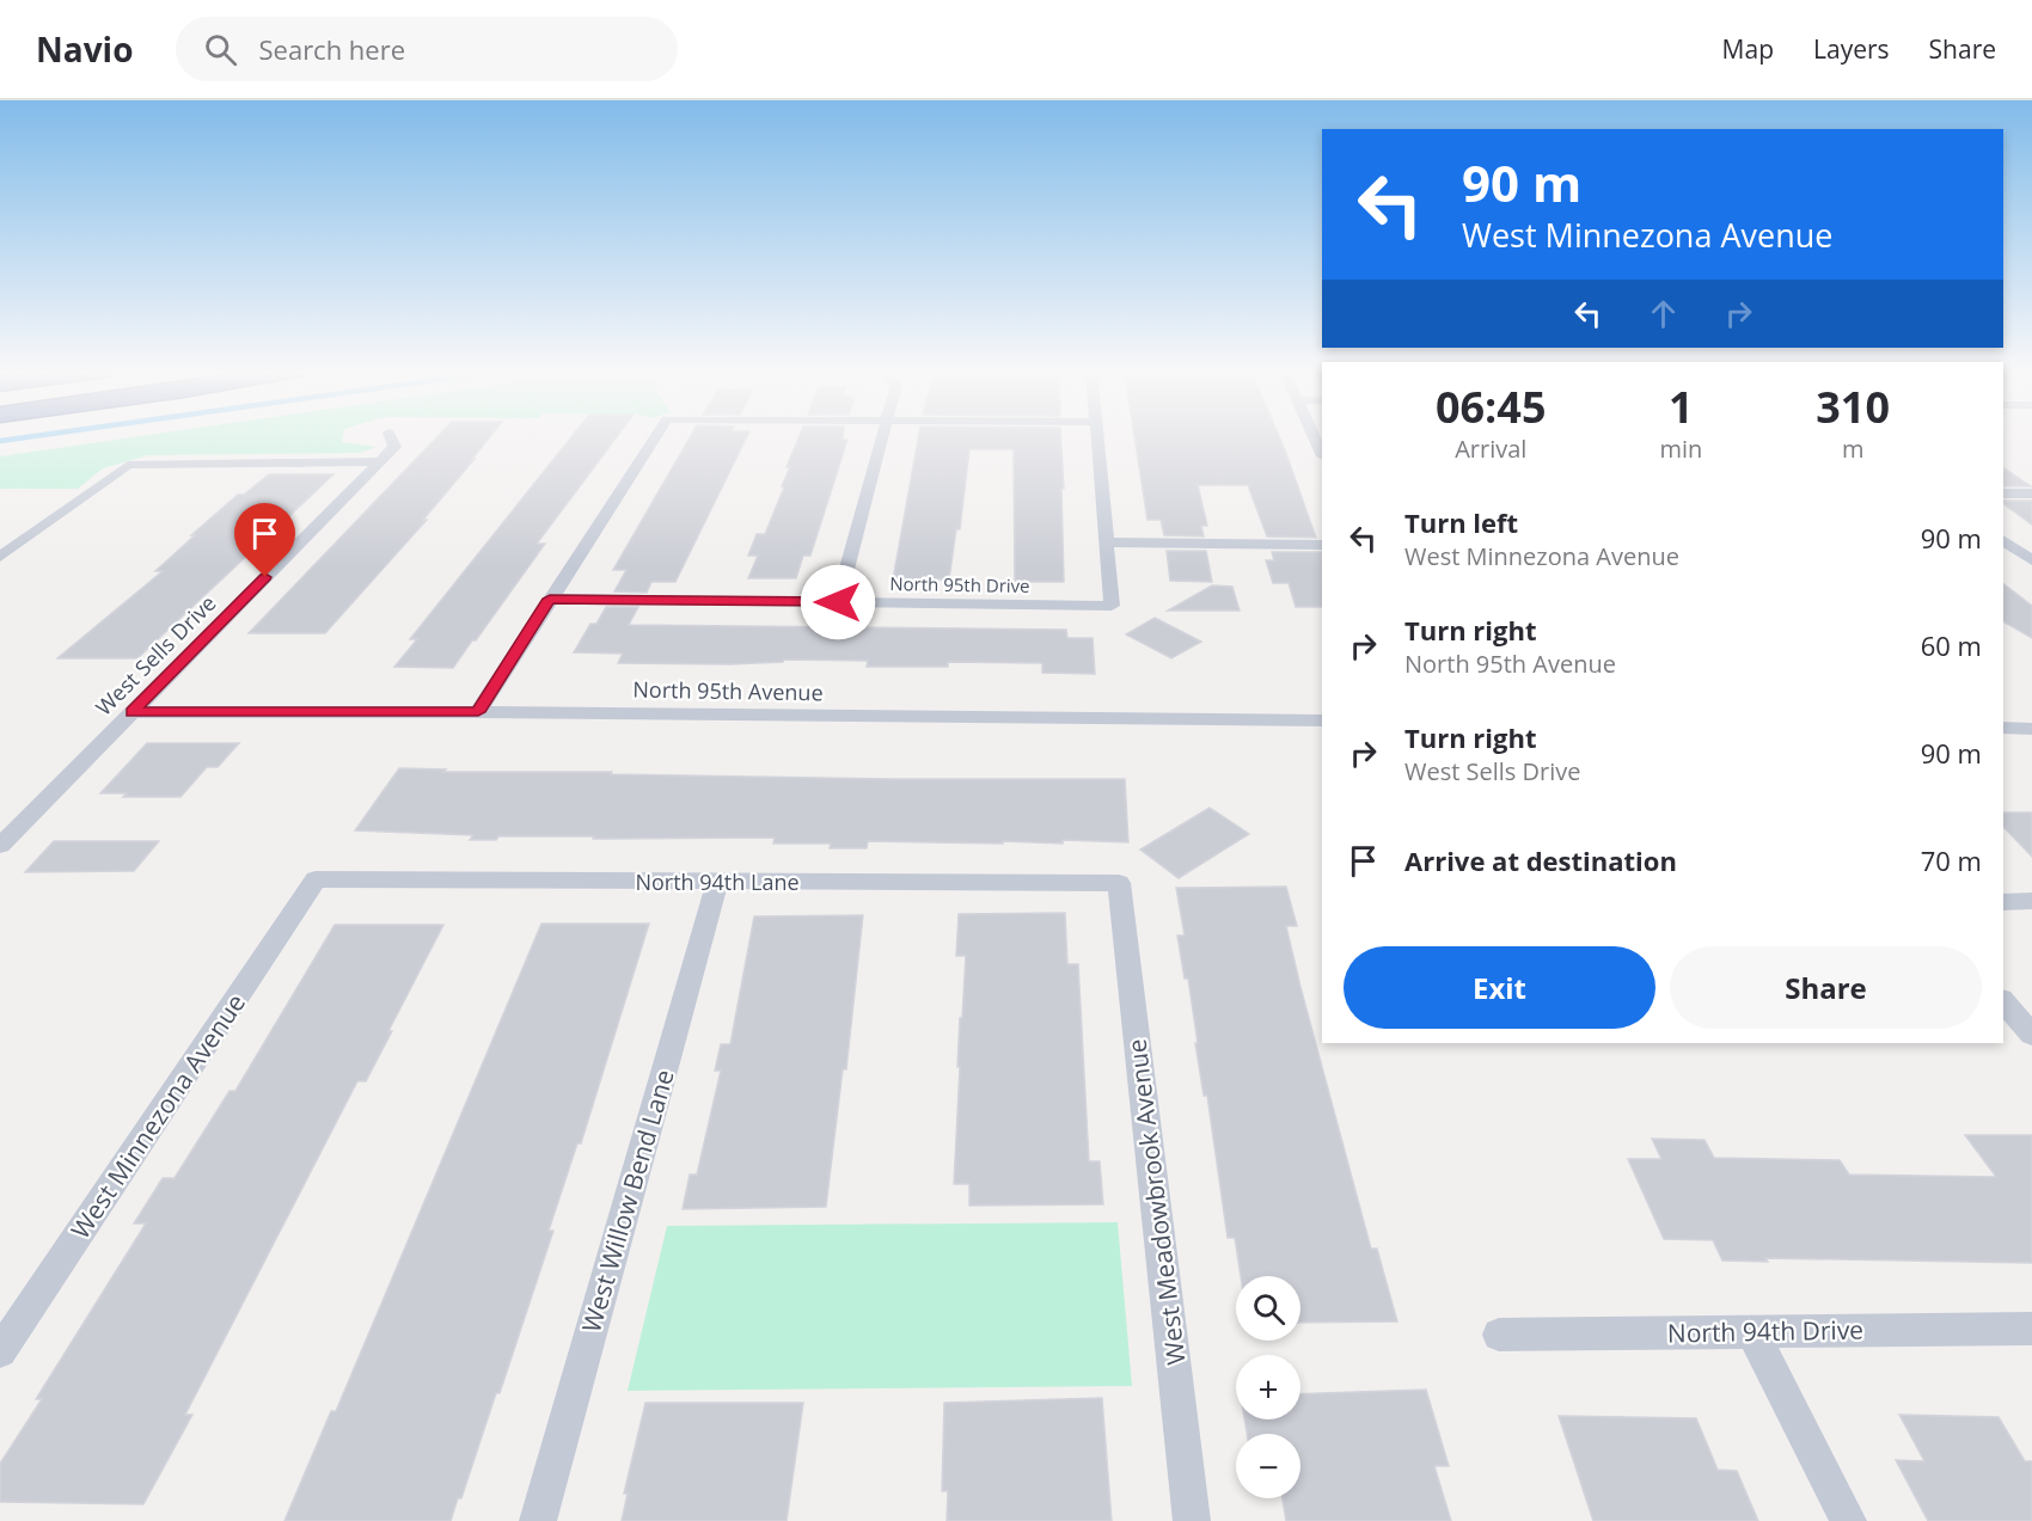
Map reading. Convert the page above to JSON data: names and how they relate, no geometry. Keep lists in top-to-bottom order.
{
  "streets": {
    "street": [
      "North 95th Drive",
      "West Sells Drive",
      "North 95th Avenue",
      "North 94th Lane",
      "West Minnezona Avenue",
      "West Willow Bend Lane",
      "West Meadowbrook Avenue",
      "North 94th Drive"
    ]
  },
  "crossings": [
    ["West Sells Drive", "North 95th Avenue"],
    ["North 94th Lane", "West Minnezona Avenue"],
    ["North 94th Lane", "West Willow Bend Lane"],
    ["North 94th Lane", "West Meadowbrook Avenue"]
  ],
  "page": {
    "header": "Navio",
    "search": "Search here",
    "nav": ["Map", "Layers", "Share"],
    "turn": ["90 m", "West Minnezona Avenue"],
    "eta": [
      "06:45",
      "Arrival",
      "1",
      "min",
      "310",
      "m"
    ],
    "list": [
      {
        "name": "Turn left",
        "note": "West Minnezona Avenue",
        "value": "90 m"
      },
      {
        "name": "Turn right",
        "note": "North 95th Avenue",
        "value": "60 m"
      },
      {
        "name": "Turn right",
        "note": "West Sells Drive",
        "value": "90 m"
      },
      {
        "name": "Arrive at destination",
        "value": "70 m"
      }
    ],
    "buttons": ["Exit", "Share"],
    "map_buttons": ["+", "−"]
  }
}
